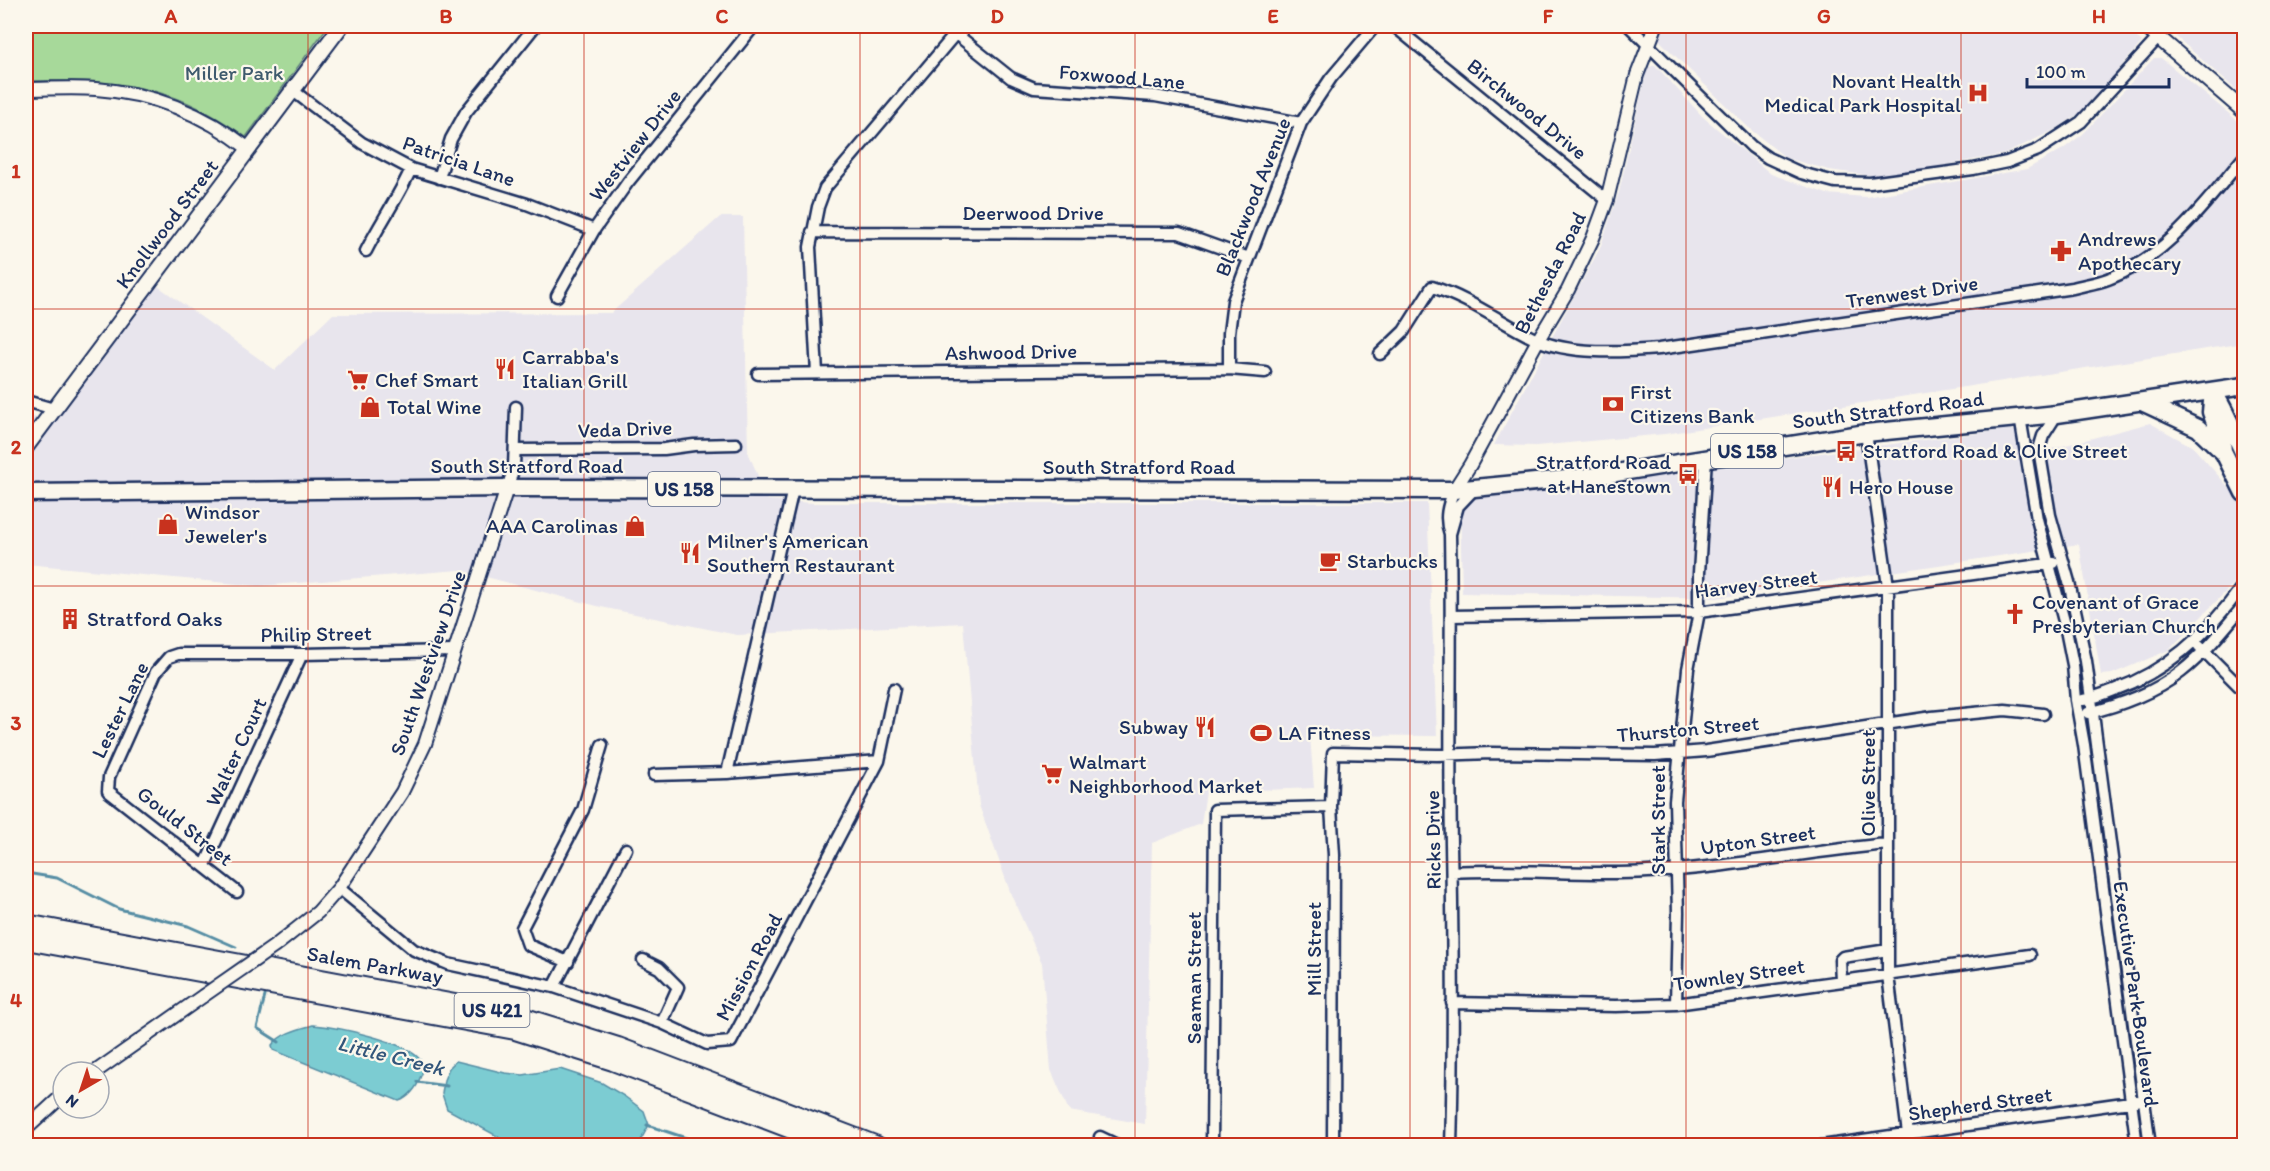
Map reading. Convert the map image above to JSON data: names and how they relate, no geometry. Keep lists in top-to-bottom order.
{
  "streets": {
    "highway": ["Salem Parkway", "US 421"],
    "main road": ["Knollwood Street", "South Stratford Road", "US 158"],
    "street": [
      "Foxwood Lane",
      "Birchwood Drive",
      "Westview Drive",
      "Patricia Lane",
      "Blackwood Avenue",
      "Deerwood Drive",
      "Bethesda Road",
      "Trenwest Drive",
      "Ashwood Drive",
      "Veda Drive",
      "Harvey Street",
      "Philip Street",
      "South Westview Drive",
      "Lester Lane",
      "Thurston Street",
      "Walter Court",
      "Olive Street",
      "Stark Street",
      "Gould Street",
      "Ricks Drive",
      "Upton Street",
      "Mill Street",
      "Mission Road",
      "Townley Street",
      "Seaman Street",
      "Executive Park Boulevard",
      "Shepherd Street"
    ]
  },
  "crossings": [
    ["Foxwood Lane", "Blackwood Avenue"],
    ["Birchwood Drive", "Bethesda Road"],
    ["Westview Drive", "Patricia Lane"],
    ["Patricia Lane", "Knollwood Street"],
    ["Blackwood Avenue", "Deerwood Drive"],
    ["Blackwood Avenue", "Ashwood Drive"],
    ["Bethesda Road", "Trenwest Drive"],
    ["Bethesda Road", "South Stratford Road"],
    ["Bethesda Road", "Ricks Drive"],
    ["South Stratford Road", "South Westview Drive"],
    ["South Stratford Road", "Olive Street"],
    ["South Stratford Road", "Stark Street"],
    ["South Stratford Road", "Ricks Drive"],
    ["South Stratford Road", "Executive Park Boulevard"],
    ["Harvey Street", "Olive Street"],
    ["Harvey Street", "Stark Street"],
    ["Harvey Street", "Ricks Drive"],
    ["Harvey Street", "Executive Park Boulevard"],
    ["Philip Street", "South Westview Drive"],
    ["Philip Street", "Lester Lane"],
    ["Philip Street", "Walter Court"],
    ["South Westview Drive", "Mission Road"],
    ["Lester Lane", "Gould Street"],
    ["Thurston Street", "Olive Street"],
    ["Thurston Street", "Stark Street"],
    ["Thurston Street", "Ricks Drive"],
    ["Thurston Street", "Mill Street"],
    ["Walter Court", "Gould Street"],
    ["Olive Street", "Upton Street"],
    ["Olive Street", "Townley Street"],
    ["Olive Street", "Shepherd Street"],
    ["Stark Street", "Upton Street"],
    ["Stark Street", "Townley Street"],
    ["Ricks Drive", "Upton Street"],
    ["Ricks Drive", "Townley Street"],
    ["Mill Street", "Seaman Street"],
    ["Executive Park Boulevard", "Shepherd Street"]
  ],
  "water": ["Little Creek"],
  "parks": ["Miller Park"],
  "places": {
    "hospital": ["Novant Health Medical Park Hospital"],
    "pharmacy": ["Andrews Apothecary"],
    "restaurant": [
      "Carrabba's Italian Grill",
      "Hero House",
      "Milner's American Southern Restaurant",
      "Subway"
    ],
    "supermarket": ["Chef Smart", "Walmart Neighborhood Market"],
    "bank": ["First Citizens Bank"],
    "shop": ["Total Wine", "Windsor Jeweler's", "AAA Carolinas"],
    "bus stop": ["Stratford Road & Olive Street", "Stratford Road at Hanestown"],
    "cafe": ["Starbucks"],
    "church": ["Covenant of Grace Presbyterian Church"],
    "building": ["Stratford Oaks"],
    "sports": ["LA Fitness"]
  },
  "scale_bar": "100 m",
  "north": "bottom left",
  "grid": {
    "columns": [
      "A",
      "B",
      "C",
      "D",
      "E",
      "F",
      "G",
      "H"
    ],
    "rows": [
      "1",
      "2",
      "3",
      "4"
    ]
  }
}
